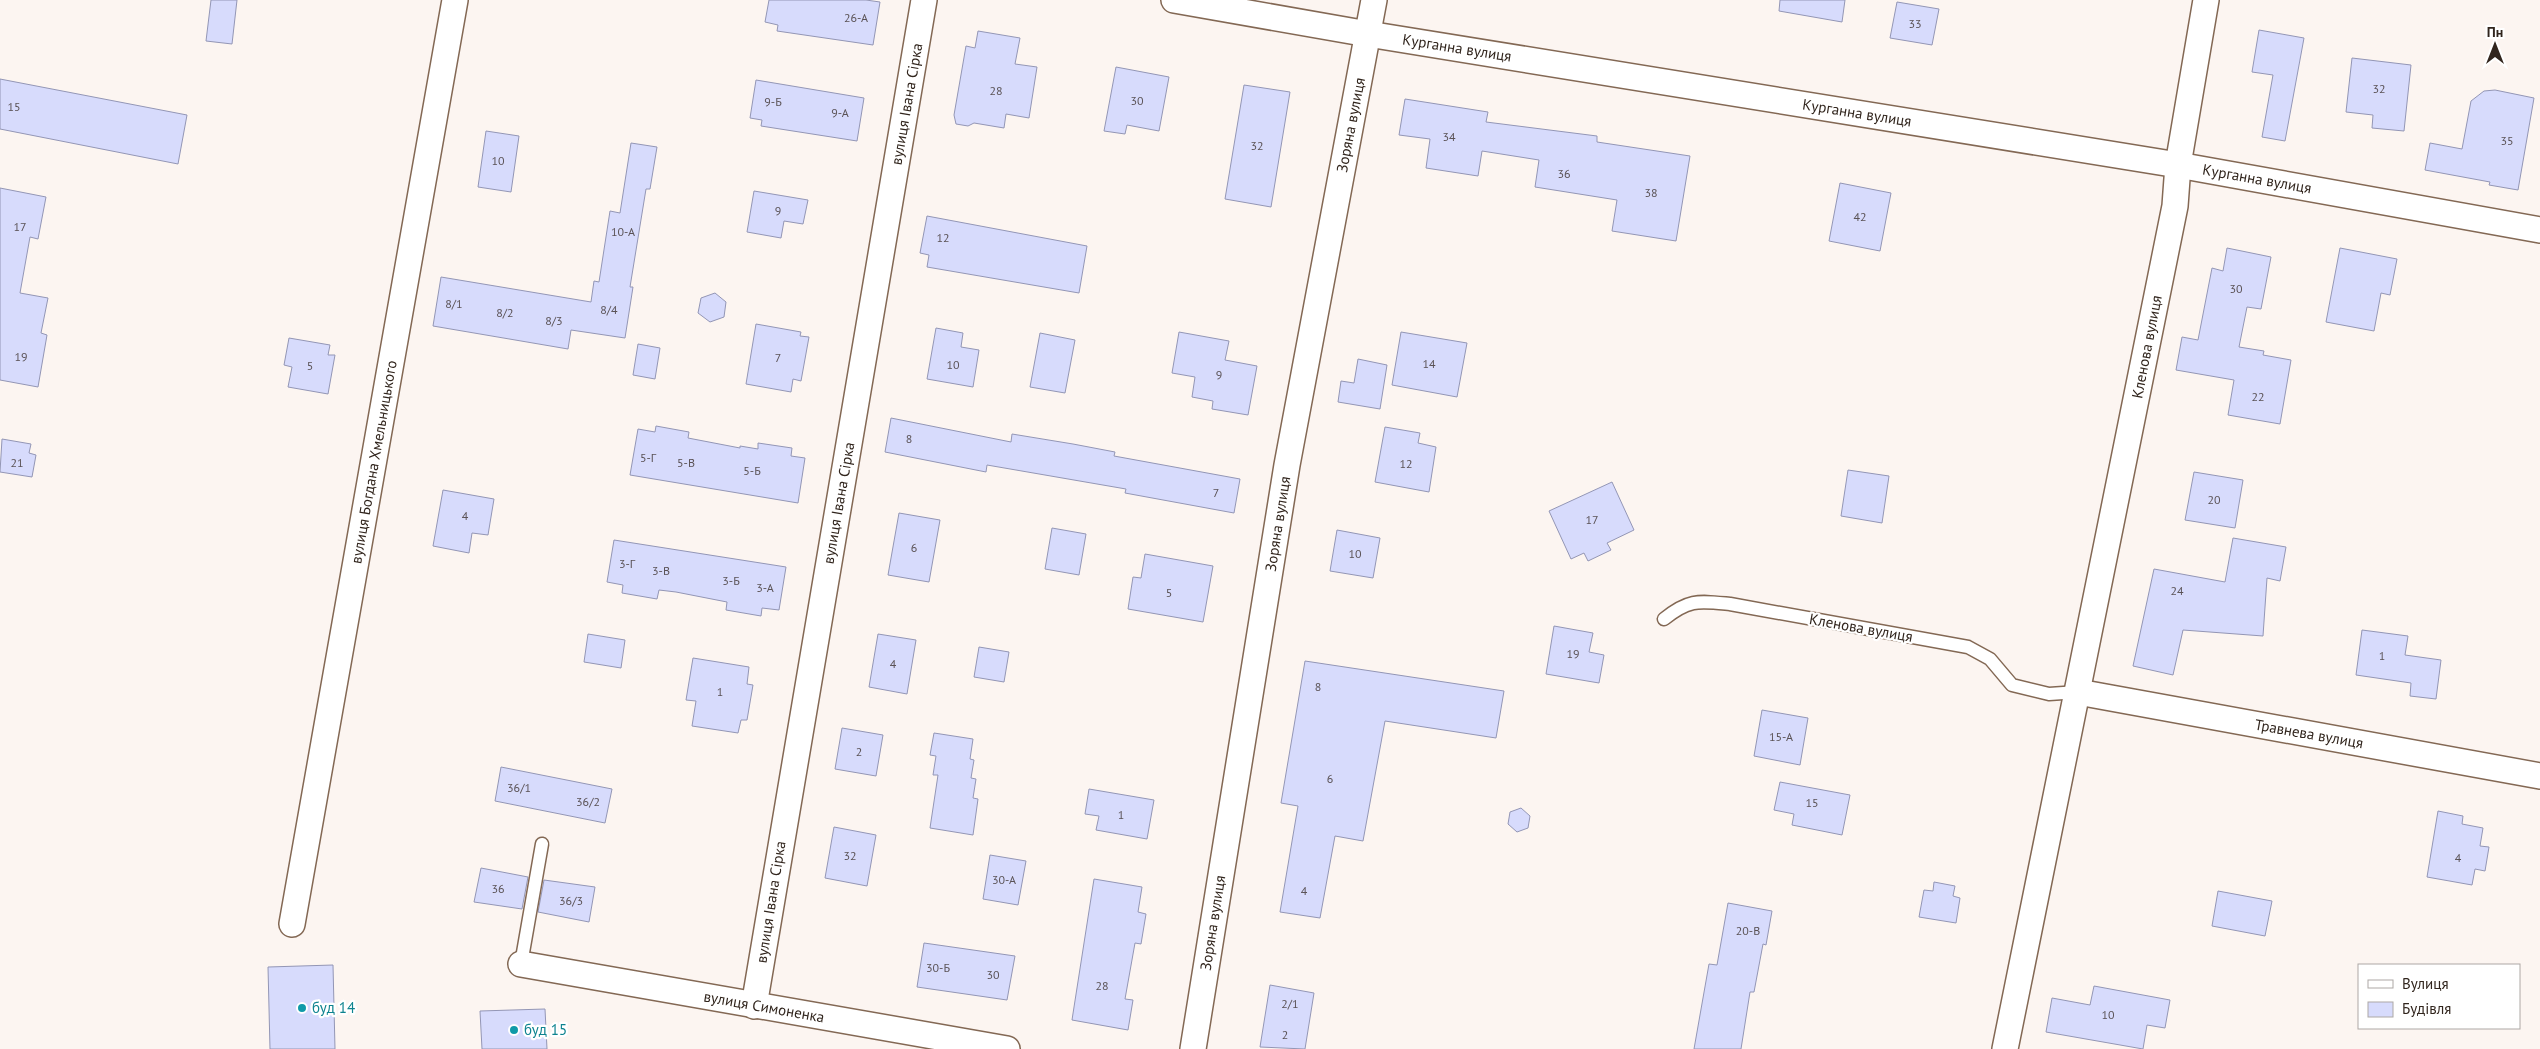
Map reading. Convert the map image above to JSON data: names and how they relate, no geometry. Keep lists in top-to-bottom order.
{
  "streets": {
    "street": [
      "Курганна вулиця",
      "вулиця Івана Сірка",
      "Зоряна вулиця",
      "Кленова вулиця",
      "вулиця Богдана Хмельницького",
      "Травнева вулиця",
      "вулиця Симоненка"
    ]
  },
  "crossings": [
    ["Курганна вулиця", "Зоряна вулиця"],
    ["Курганна вулиця", "Кленова вулиця"],
    ["вулиця Івана Сірка", "вулиця Симоненка"],
    ["Кленова вулиця", "Травнева вулиця"]
  ],
  "places": ["буд 14", "буд 15"],
  "house_numbers": [
    "26-А",
    "33",
    "32",
    "28",
    "30",
    "9-Б",
    "15",
    "9-А",
    "34",
    "35",
    "32",
    "10",
    "36",
    "38",
    "9",
    "42",
    "17",
    "10-А",
    "12",
    "30",
    "8/1",
    "8/4",
    "8/2",
    "8/3",
    "19",
    "7",
    "14",
    "10",
    "5",
    "9",
    "22",
    "8",
    "5-Г",
    "21",
    "5-В",
    "12",
    "5-Б",
    "7",
    "20",
    "4",
    "17",
    "6",
    "10",
    "3-Г",
    "3-В",
    "3-Б",
    "3-А",
    "24",
    "5",
    "19",
    "1",
    "4",
    "8",
    "1",
    "15-А",
    "2",
    "6",
    "36/1",
    "36/2",
    "15",
    "1",
    "32",
    "4",
    "30-А",
    "36",
    "4",
    "36/3",
    "20-В",
    "30-Б",
    "30",
    "28",
    "2/1",
    "10",
    "2"
  ],
  "legend": ["Вулиця", "Будівля"],
  "north": "top"
}
